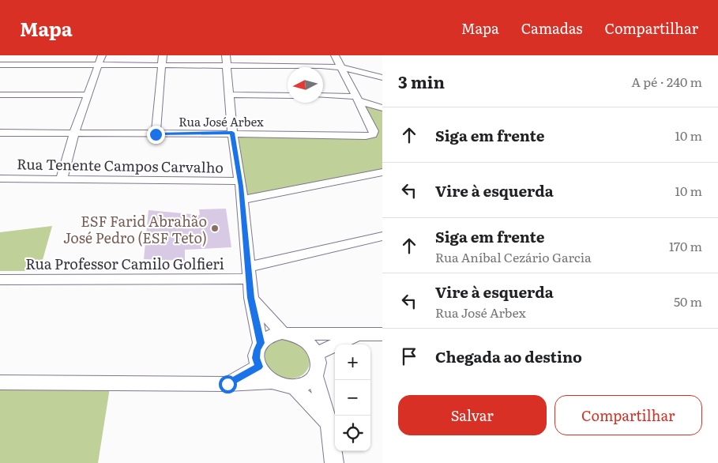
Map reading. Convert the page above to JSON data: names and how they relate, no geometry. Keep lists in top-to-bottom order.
{
  "streets": {
    "street": ["Rua José Arbex", "Rua Tenente Campos Carvalho", "Rua Professor Camilo Golfieri"]
  },
  "places": ["ESF Farid Abrahão José Pedro (ESF Teto)"],
  "north": "left",
  "page": {
    "header": "Mapa",
    "nav": ["Mapa", "Camadas", "Compartilhar"],
    "heading": ["3 min", "A pé · 240 m"],
    "list": [
      ["Siga em frente", "10 m"],
      ["Vire à esquerda", "10 m"],
      ["Siga em frente", "Rua Aníbal Cezário Garcia", "170 m"],
      ["Vire à esquerda", "Rua José Arbex", "50 m"],
      "Chegada ao destino"
    ],
    "map_buttons": ["+", "−"],
    "buttons": ["Salvar", "Compartilhar"]
  }
}
